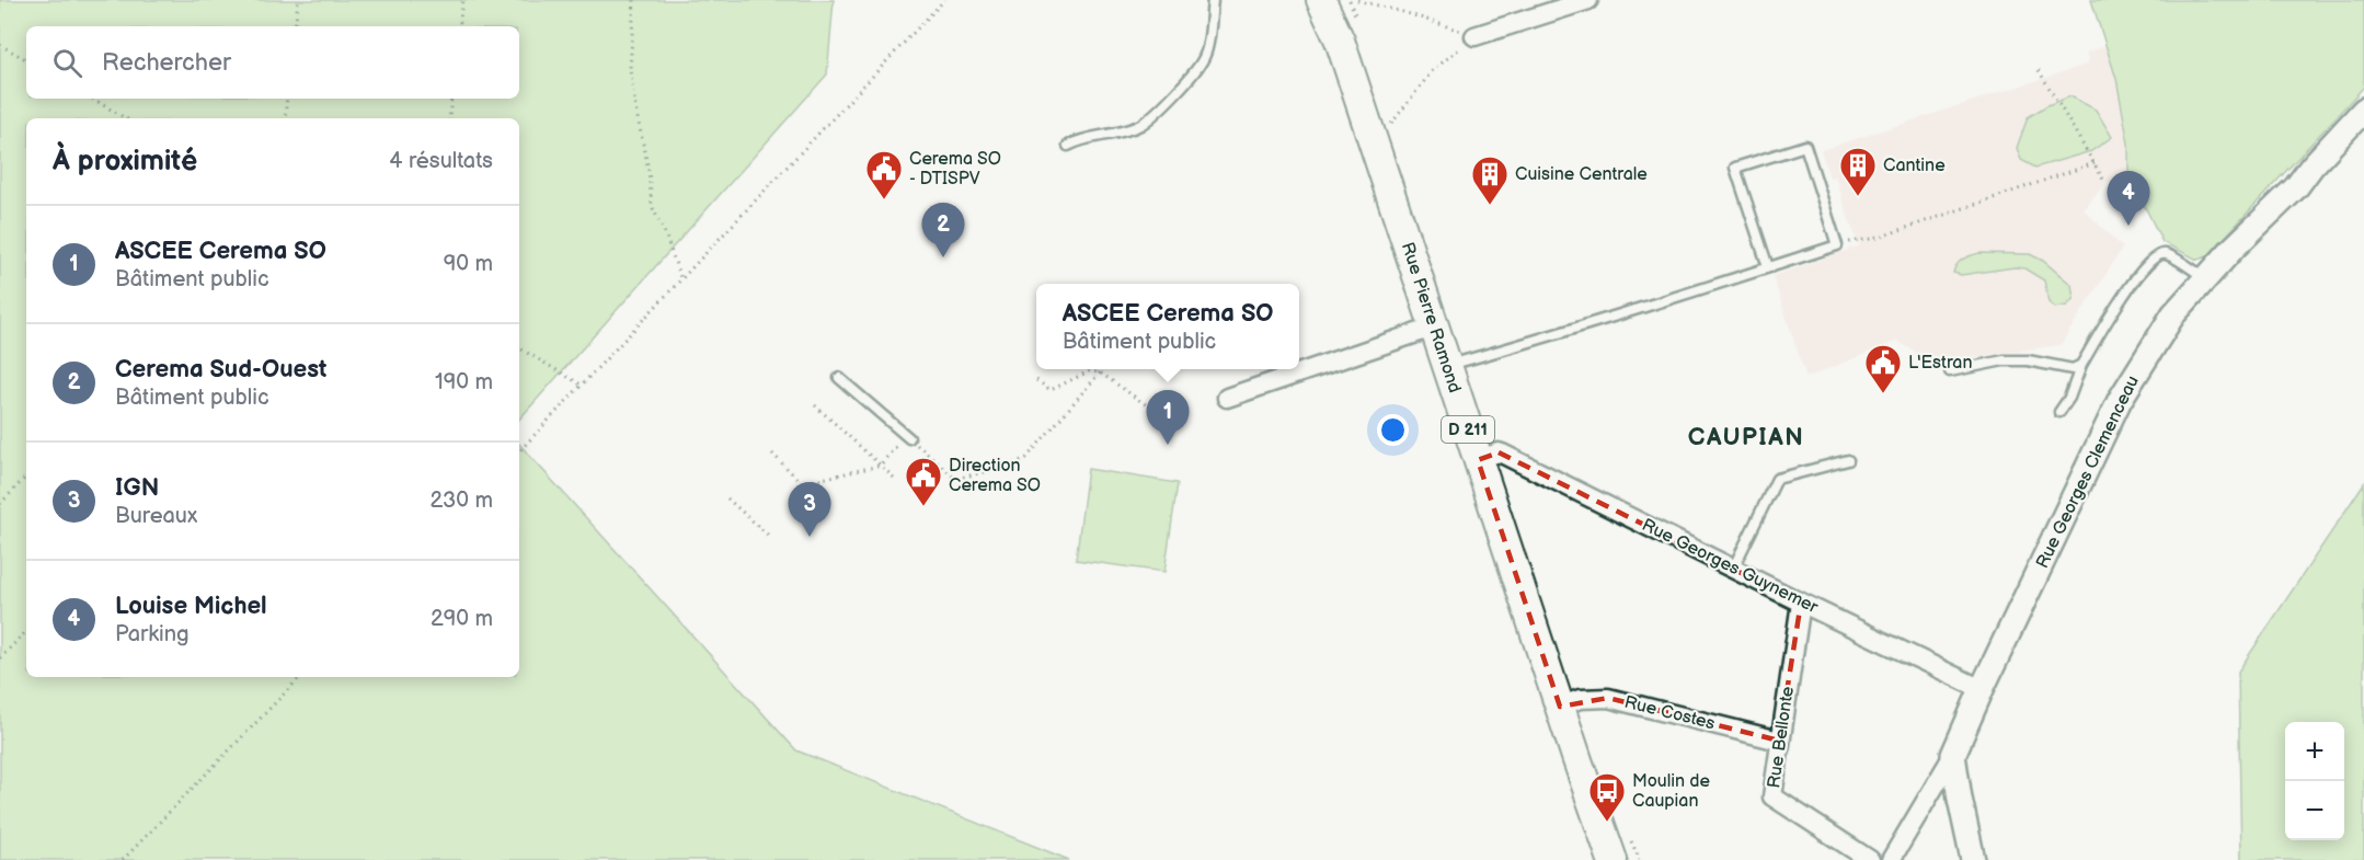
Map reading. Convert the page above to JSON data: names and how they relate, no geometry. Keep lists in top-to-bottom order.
{
  "streets": {
    "main road": ["Rue Pierre Ramond", "D 211"],
    "street": [
      "Rue Georges Clemenceau",
      "Rue Georges Guynemer",
      "Rue Costes",
      "Rue Bellonte"
    ]
  },
  "crossings": [
    ["Rue Pierre Ramond", "Rue Georges Guynemer"],
    ["Rue Pierre Ramond", "Rue Costes"],
    ["Rue Georges Clemenceau", "Rue Georges Guynemer"],
    ["Rue Georges Guynemer", "Rue Bellonte"],
    ["Rue Costes", "Rue Bellonte"]
  ],
  "districts": ["CAUPIAN"],
  "places": {
    "building": ["Cantine", "Cuisine Centrale"],
    "public building": ["Cerema SO - DTISPV", "L'Estran", "Direction Cerema SO"],
    "bus stop": ["Moulin de Caupian"]
  },
  "page": {
    "search": "Rechercher",
    "heading": ["À proximité", "4 résultats"],
    "pins": [
      "4",
      "2",
      "1",
      "3"
    ],
    "list": [
      {
        "mark": "1",
        "name": "ASCEE Cerema SO",
        "note": "Bâtiment public",
        "value": "90 m"
      },
      {
        "mark": "2",
        "name": "Cerema Sud-Ouest",
        "note": "Bâtiment public",
        "value": "190 m"
      },
      {
        "mark": "3",
        "name": "IGN",
        "note": "Bureaux",
        "value": "230 m"
      },
      {
        "mark": "4",
        "name": "Louise Michel",
        "note": "Parking",
        "value": "290 m"
      }
    ],
    "popup": ["ASCEE Cerema SO", "Bâtiment public"],
    "map_buttons": ["+", "−"]
  }
}
